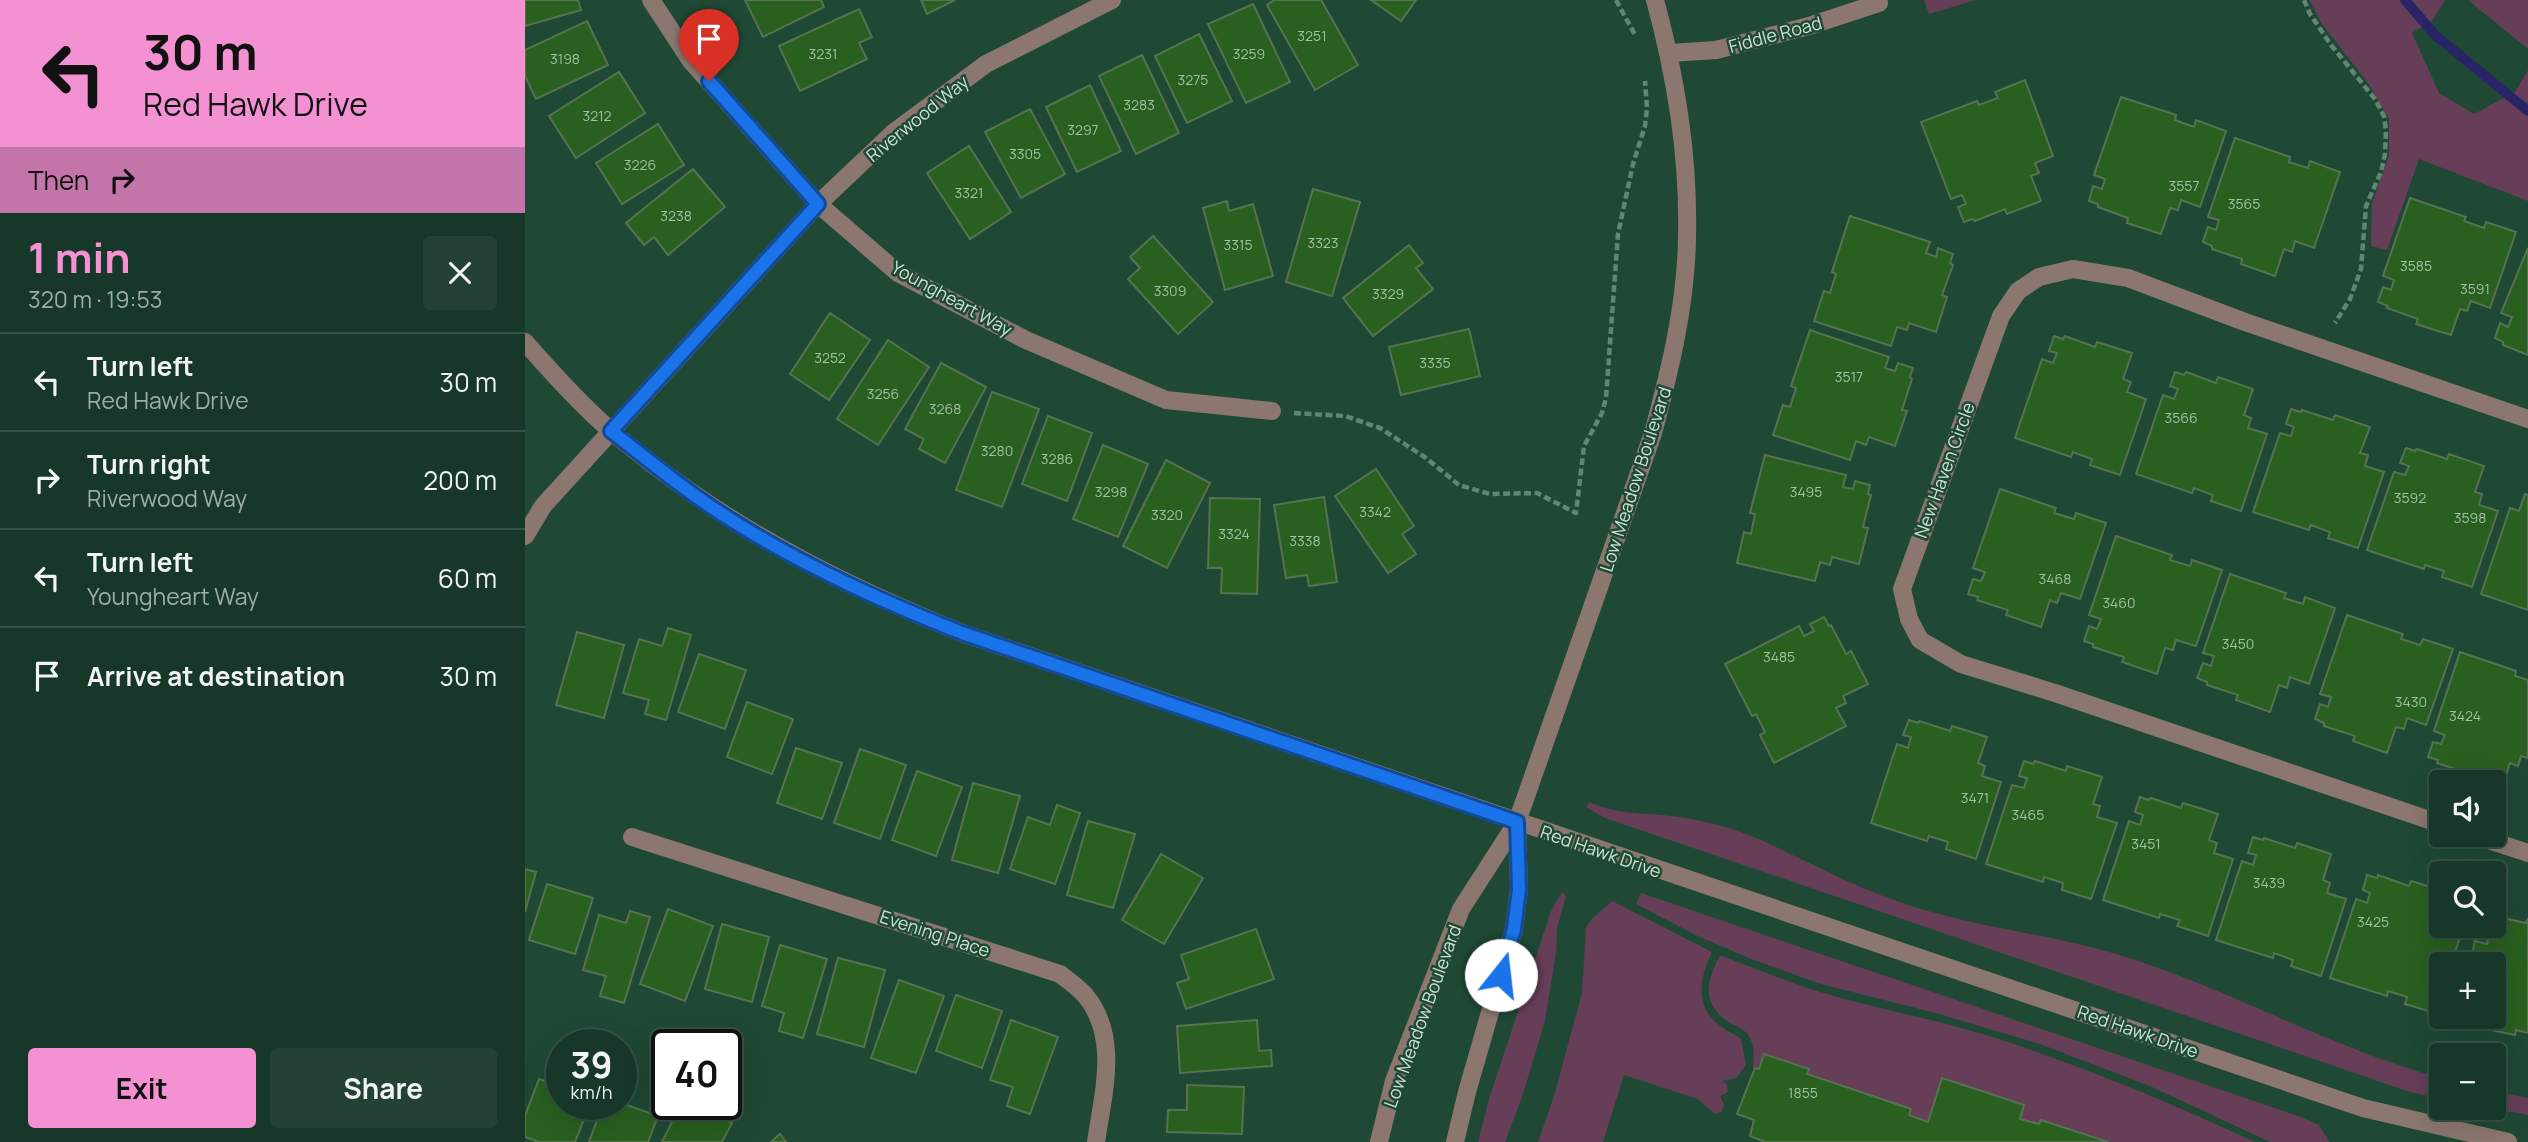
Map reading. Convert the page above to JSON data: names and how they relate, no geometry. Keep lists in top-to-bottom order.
{
  "streets": {
    "street": [
      "Fiddle Road",
      "Riverwood Way",
      "Youngheart Way",
      "New Haven Circle",
      "Low Meadow Boulevard",
      "Red Hawk Drive",
      "Evening Place"
    ]
  },
  "crossings": [
    ["Fiddle Road", "Low Meadow Boulevard"],
    ["Riverwood Way", "Youngheart Way"],
    ["Riverwood Way", "Red Hawk Drive"],
    ["Low Meadow Boulevard", "Red Hawk Drive"]
  ],
  "house_numbers": [
    "3251",
    "3231",
    "3259",
    "3198",
    "3275",
    "3283",
    "3212",
    "3297",
    "3305",
    "3226",
    "3557",
    "3321",
    "3565",
    "3238",
    "3323",
    "3315",
    "3585",
    "3591",
    "3309",
    "3329",
    "3252",
    "3335",
    "3517",
    "3256",
    "3268",
    "3566",
    "3280",
    "3286",
    "3298",
    "3495",
    "3592",
    "3342",
    "3320",
    "3598",
    "3324",
    "3338",
    "3468",
    "3460",
    "3450",
    "3485",
    "3430",
    "3424",
    "3471",
    "3465",
    "3451",
    "3439",
    "3425",
    "1855"
  ],
  "page": {
    "turn": ["30 m", "Red Hawk Drive"],
    "then": "Then",
    "heading": ["1 min", "320 m · 19:53"],
    "list": [
      {
        "name": "Turn left",
        "note": "Red Hawk Drive",
        "value": "30 m"
      },
      {
        "name": "Turn right",
        "note": "Riverwood Way",
        "value": "200 m"
      },
      {
        "name": "Turn left",
        "note": "Youngheart Way",
        "value": "60 m"
      },
      {
        "name": "Arrive at destination",
        "value": "30 m"
      }
    ],
    "map_buttons": ["+", "−"],
    "speed": "39 km/h",
    "limit": "40",
    "buttons": ["Exit", "Share"]
  }
}
